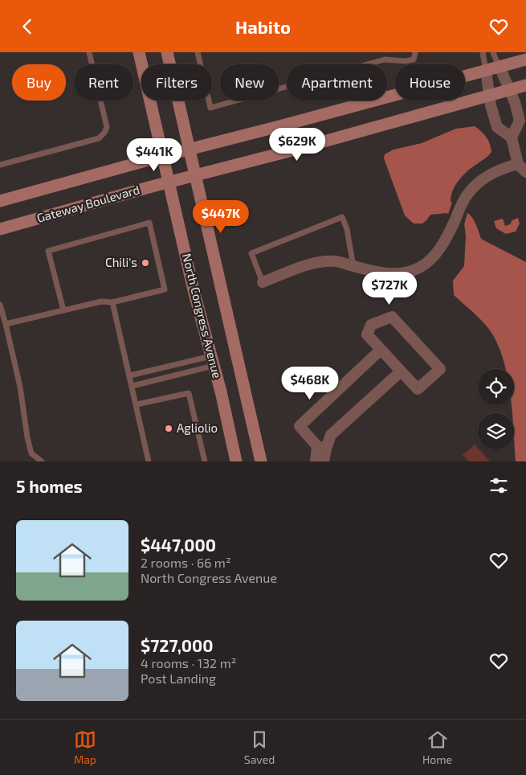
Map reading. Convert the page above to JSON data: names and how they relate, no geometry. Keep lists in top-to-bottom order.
{
  "streets": {
    "main road": ["Gateway Boulevard", "North Congress Avenue"]
  },
  "crossings": [
    ["Gateway Boulevard", "North Congress Avenue"]
  ],
  "places": ["Chili's", "Agliolio"],
  "page": {
    "header": "Habito",
    "chip": [
      "Buy",
      "Rent",
      "Filters",
      "New",
      "Apartment",
      "House"
    ],
    "price": [
      "$629K",
      "$441K",
      "$447K",
      "$727K",
      "$468K"
    ],
    "heading": "5 homes",
    "list": [
      {
        "name": "$447,000",
        "note": "2 rooms · 66 m² · North Congress Avenue"
      },
      {
        "name": "$727,000",
        "note": "4 rooms · 132 m² · Post Landing"
      }
    ],
    "tabs": ["Map", "Saved", "Home"]
  }
}
